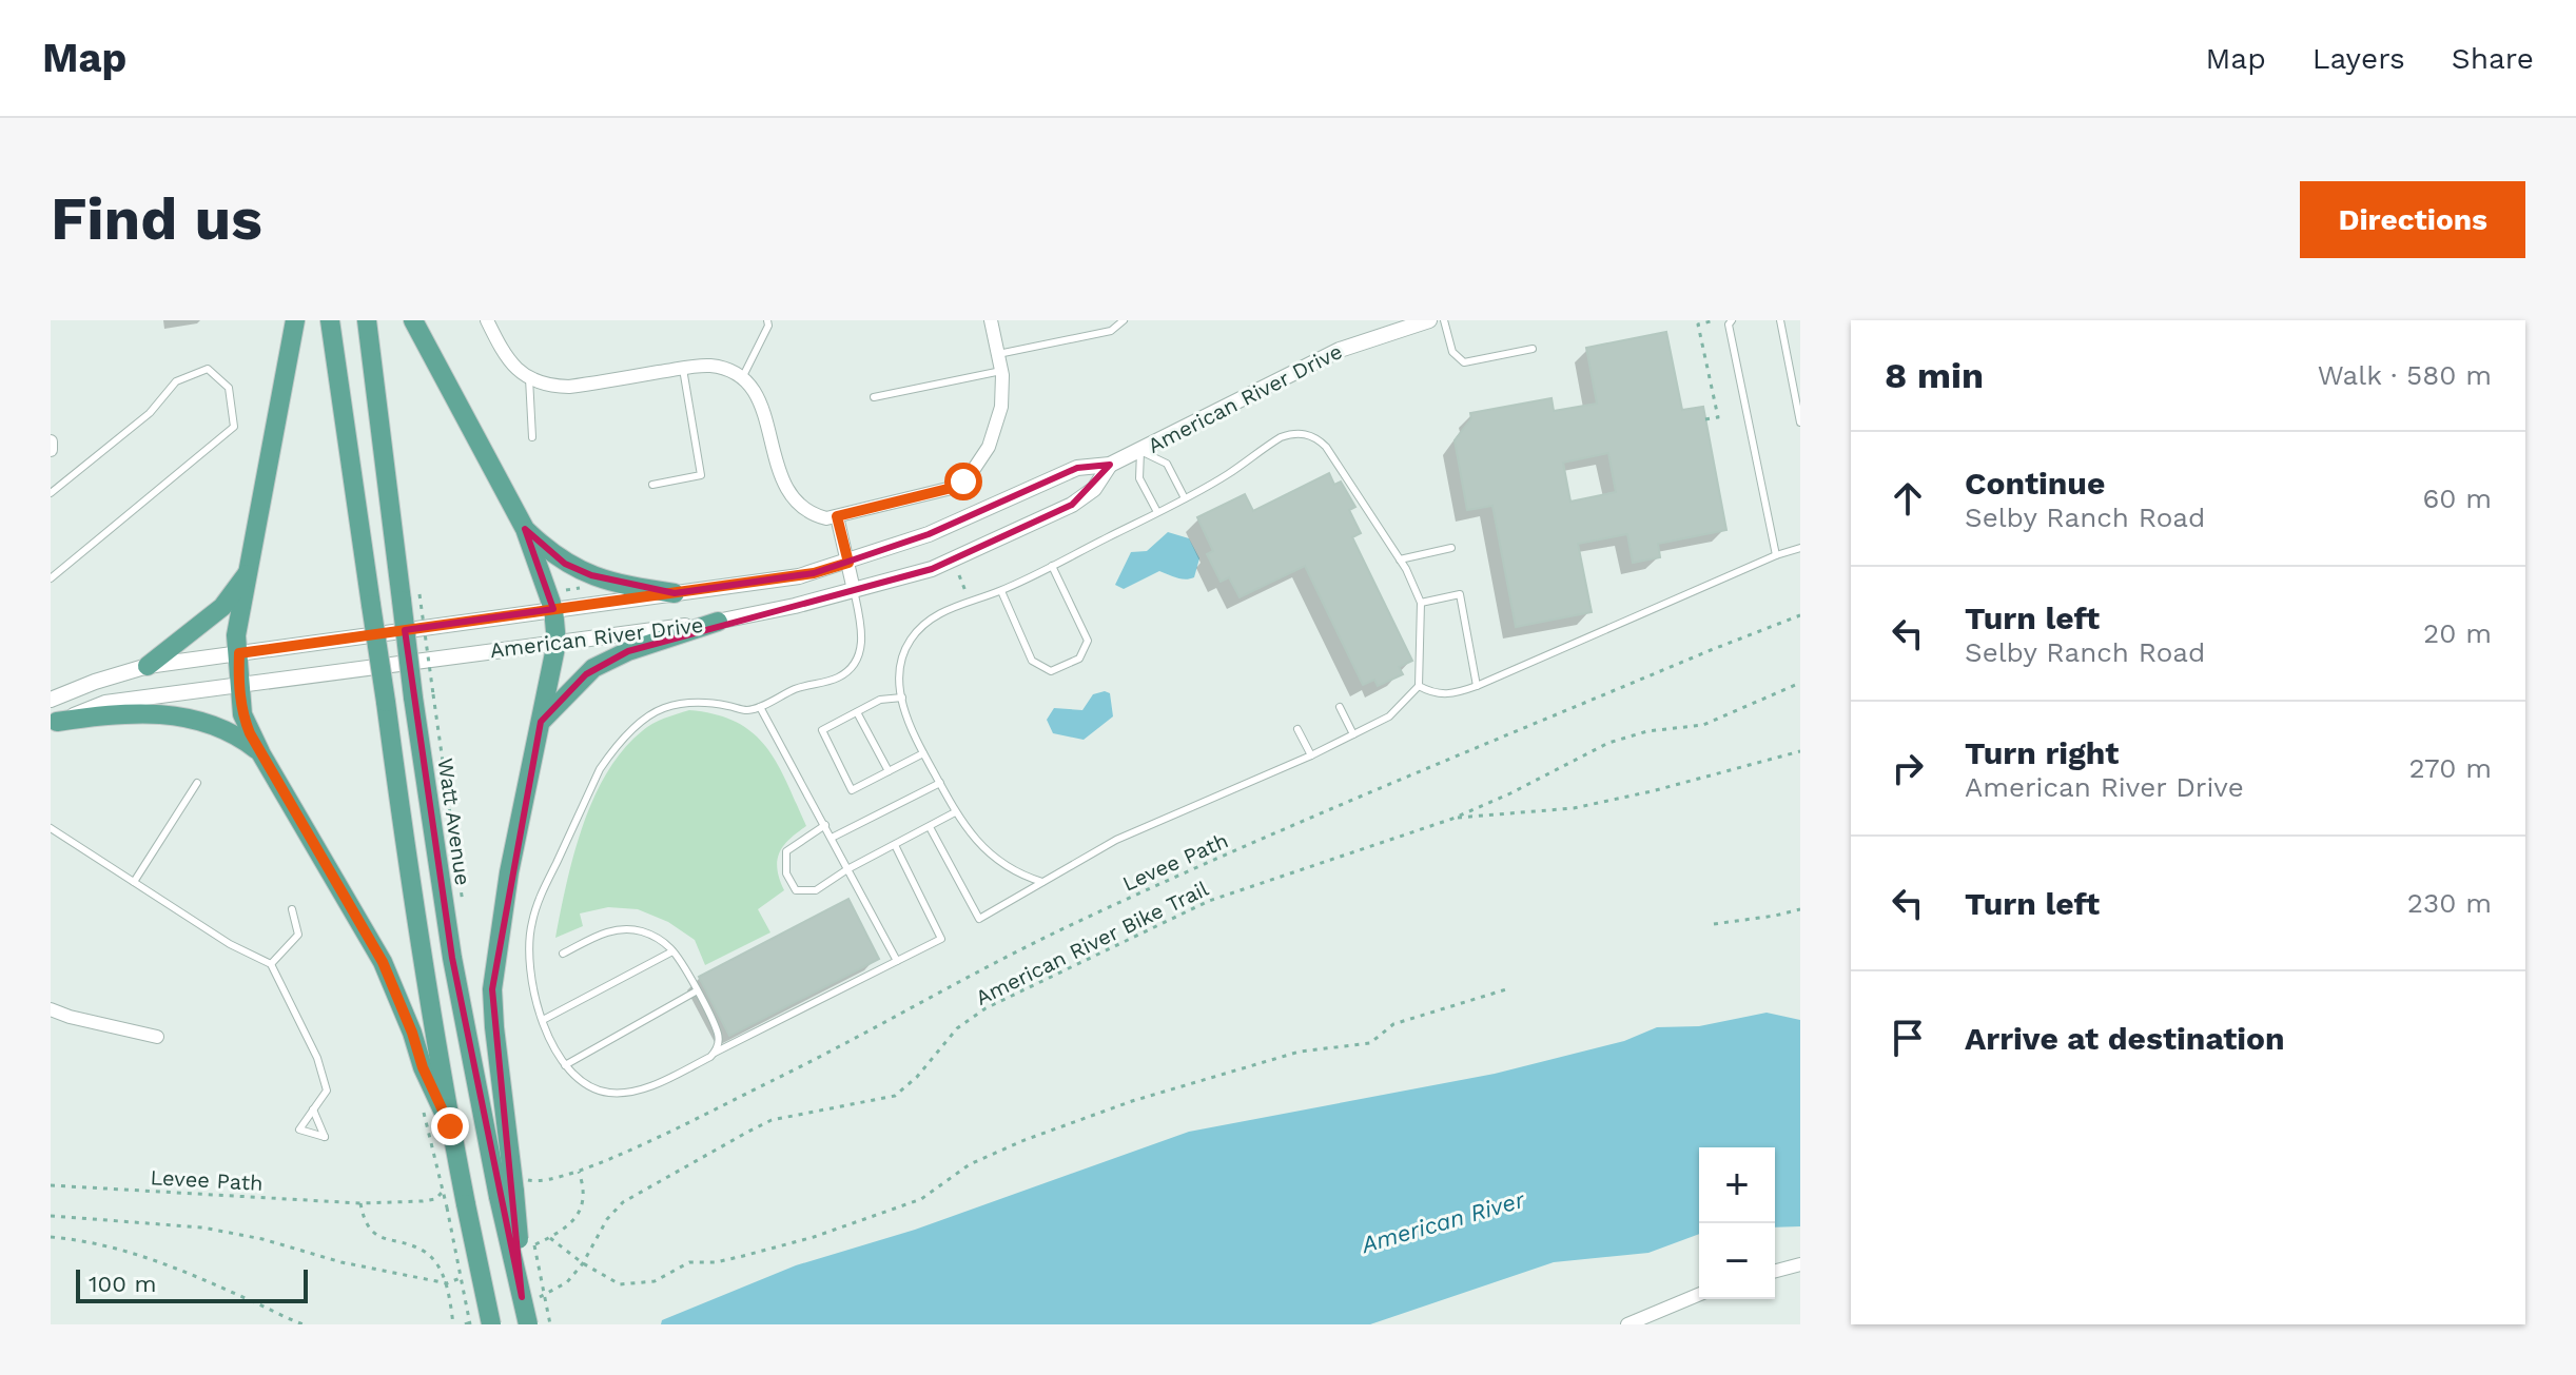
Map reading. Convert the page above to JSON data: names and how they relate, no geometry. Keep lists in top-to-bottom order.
{
  "streets": {
    "main road": ["Watt Avenue"],
    "street": ["American River Drive"],
    "path": ["Levee Path", "American River Bike Trail"]
  },
  "crossings": [
    ["Watt Avenue", "Levee Path"],
    ["Watt Avenue", "American River Bike Trail"]
  ],
  "water": ["American River"],
  "scale_bar": "100 m",
  "page": {
    "header": "Map",
    "nav": ["Map", "Layers", "Share"],
    "buttons": "Directions",
    "title": "Find us",
    "heading": ["8 min", "Walk · 580 m"],
    "list": [
      ["Continue", "Selby Ranch Road", "60 m"],
      ["Turn left", "Selby Ranch Road", "20 m"],
      ["Turn right", "American River Drive", "270 m"],
      ["Turn left", "230 m"],
      "Arrive at destination"
    ],
    "map_buttons": ["+", "−"],
    "scale": "100 m"
  }
}
